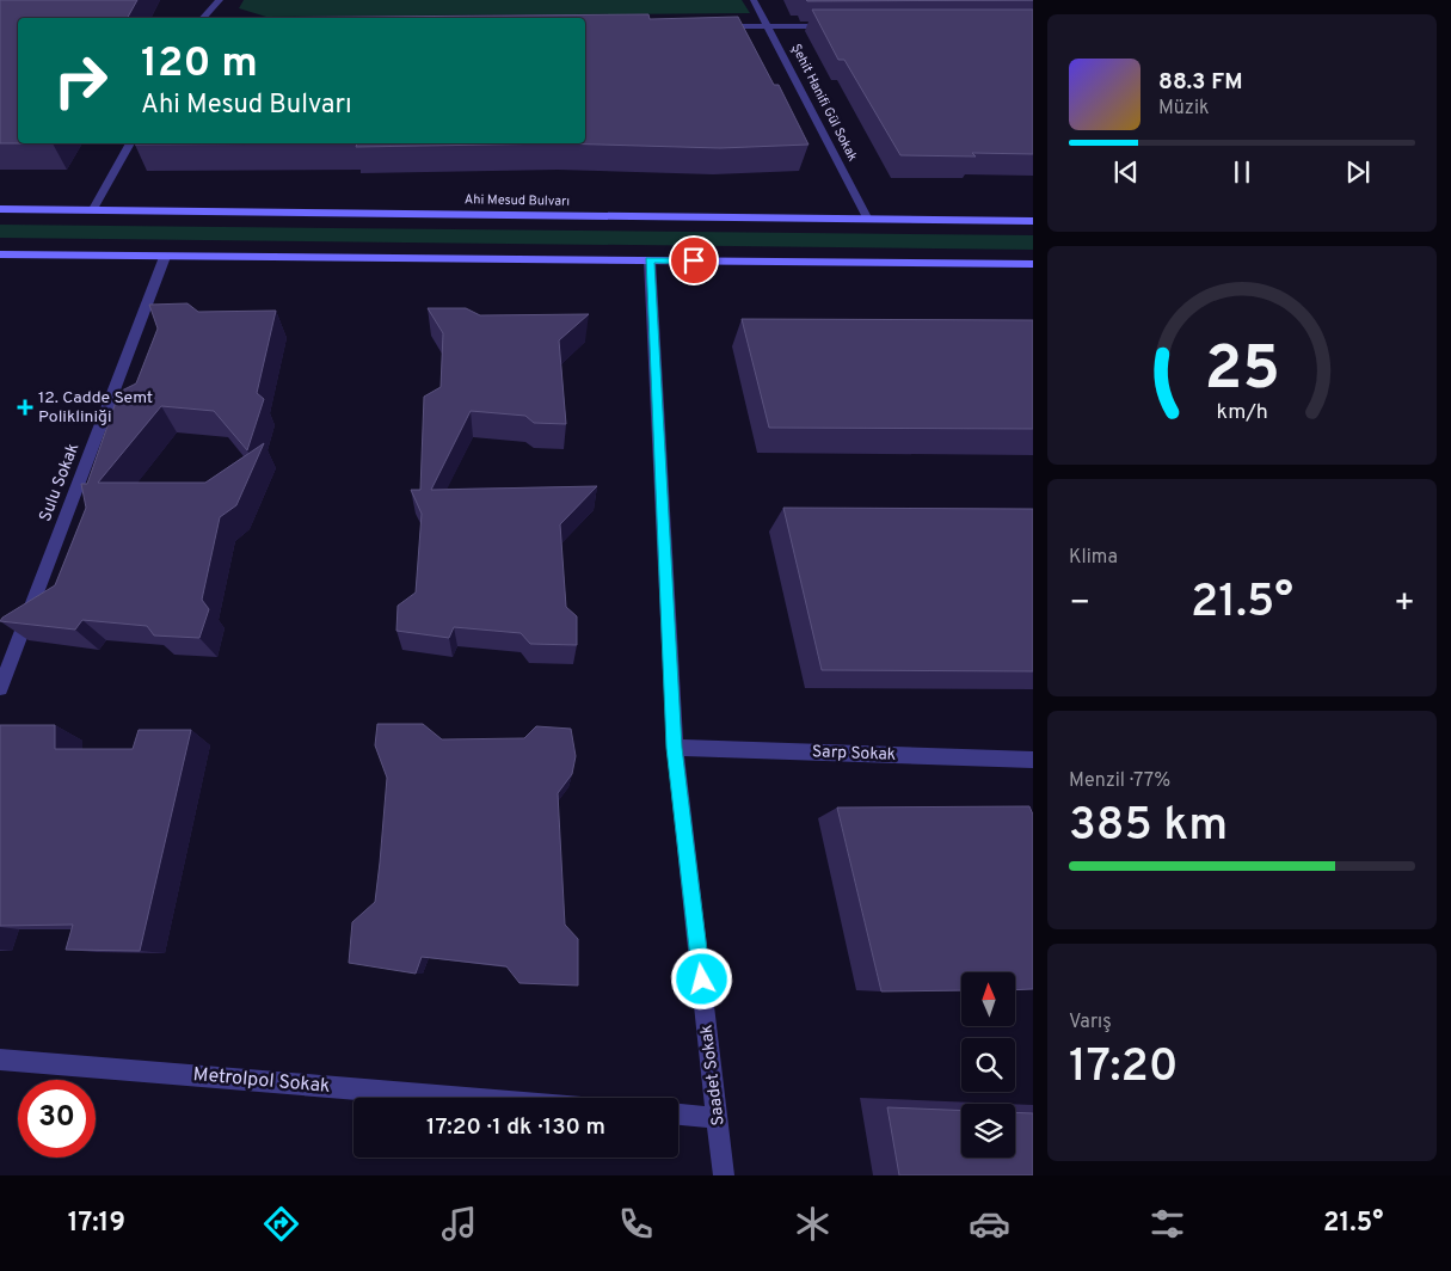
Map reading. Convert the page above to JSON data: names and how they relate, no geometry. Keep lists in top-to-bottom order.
{
  "streets": {
    "main road": ["Ahi Mesud Bulvarı"],
    "street": [
      "Şehit Hanifi Gül Sokak",
      "Sulu Sokak",
      "Sarp Sokak",
      "Saadet Sokak",
      "Metrolpol Sokak"
    ]
  },
  "crossings": [
    ["Şehit Hanifi Gül Sokak", "Ahi Mesud Bulvarı"],
    ["Sarp Sokak", "Saadet Sokak"]
  ],
  "places": {
    "health": ["12. Cadde Semt Polikliniği"]
  },
  "north": "top",
  "page": {
    "turn": ["120 m", "Ahi Mesud Bulvarı"],
    "song": ["88.3 FM", "Müzik"],
    "tile": [
      "Klima",
      ["Menzil · 77%", "385 km"],
      ["Varış", "17:20"]
    ],
    "heat": ["−", "21.5°", "+"],
    "limit": "30",
    "trip": "17:20 · 1 dk · 130 m",
    "tabs": ["17:19", "21.5°"],
    "gauge": ["25", "km/h"]
  }
}
